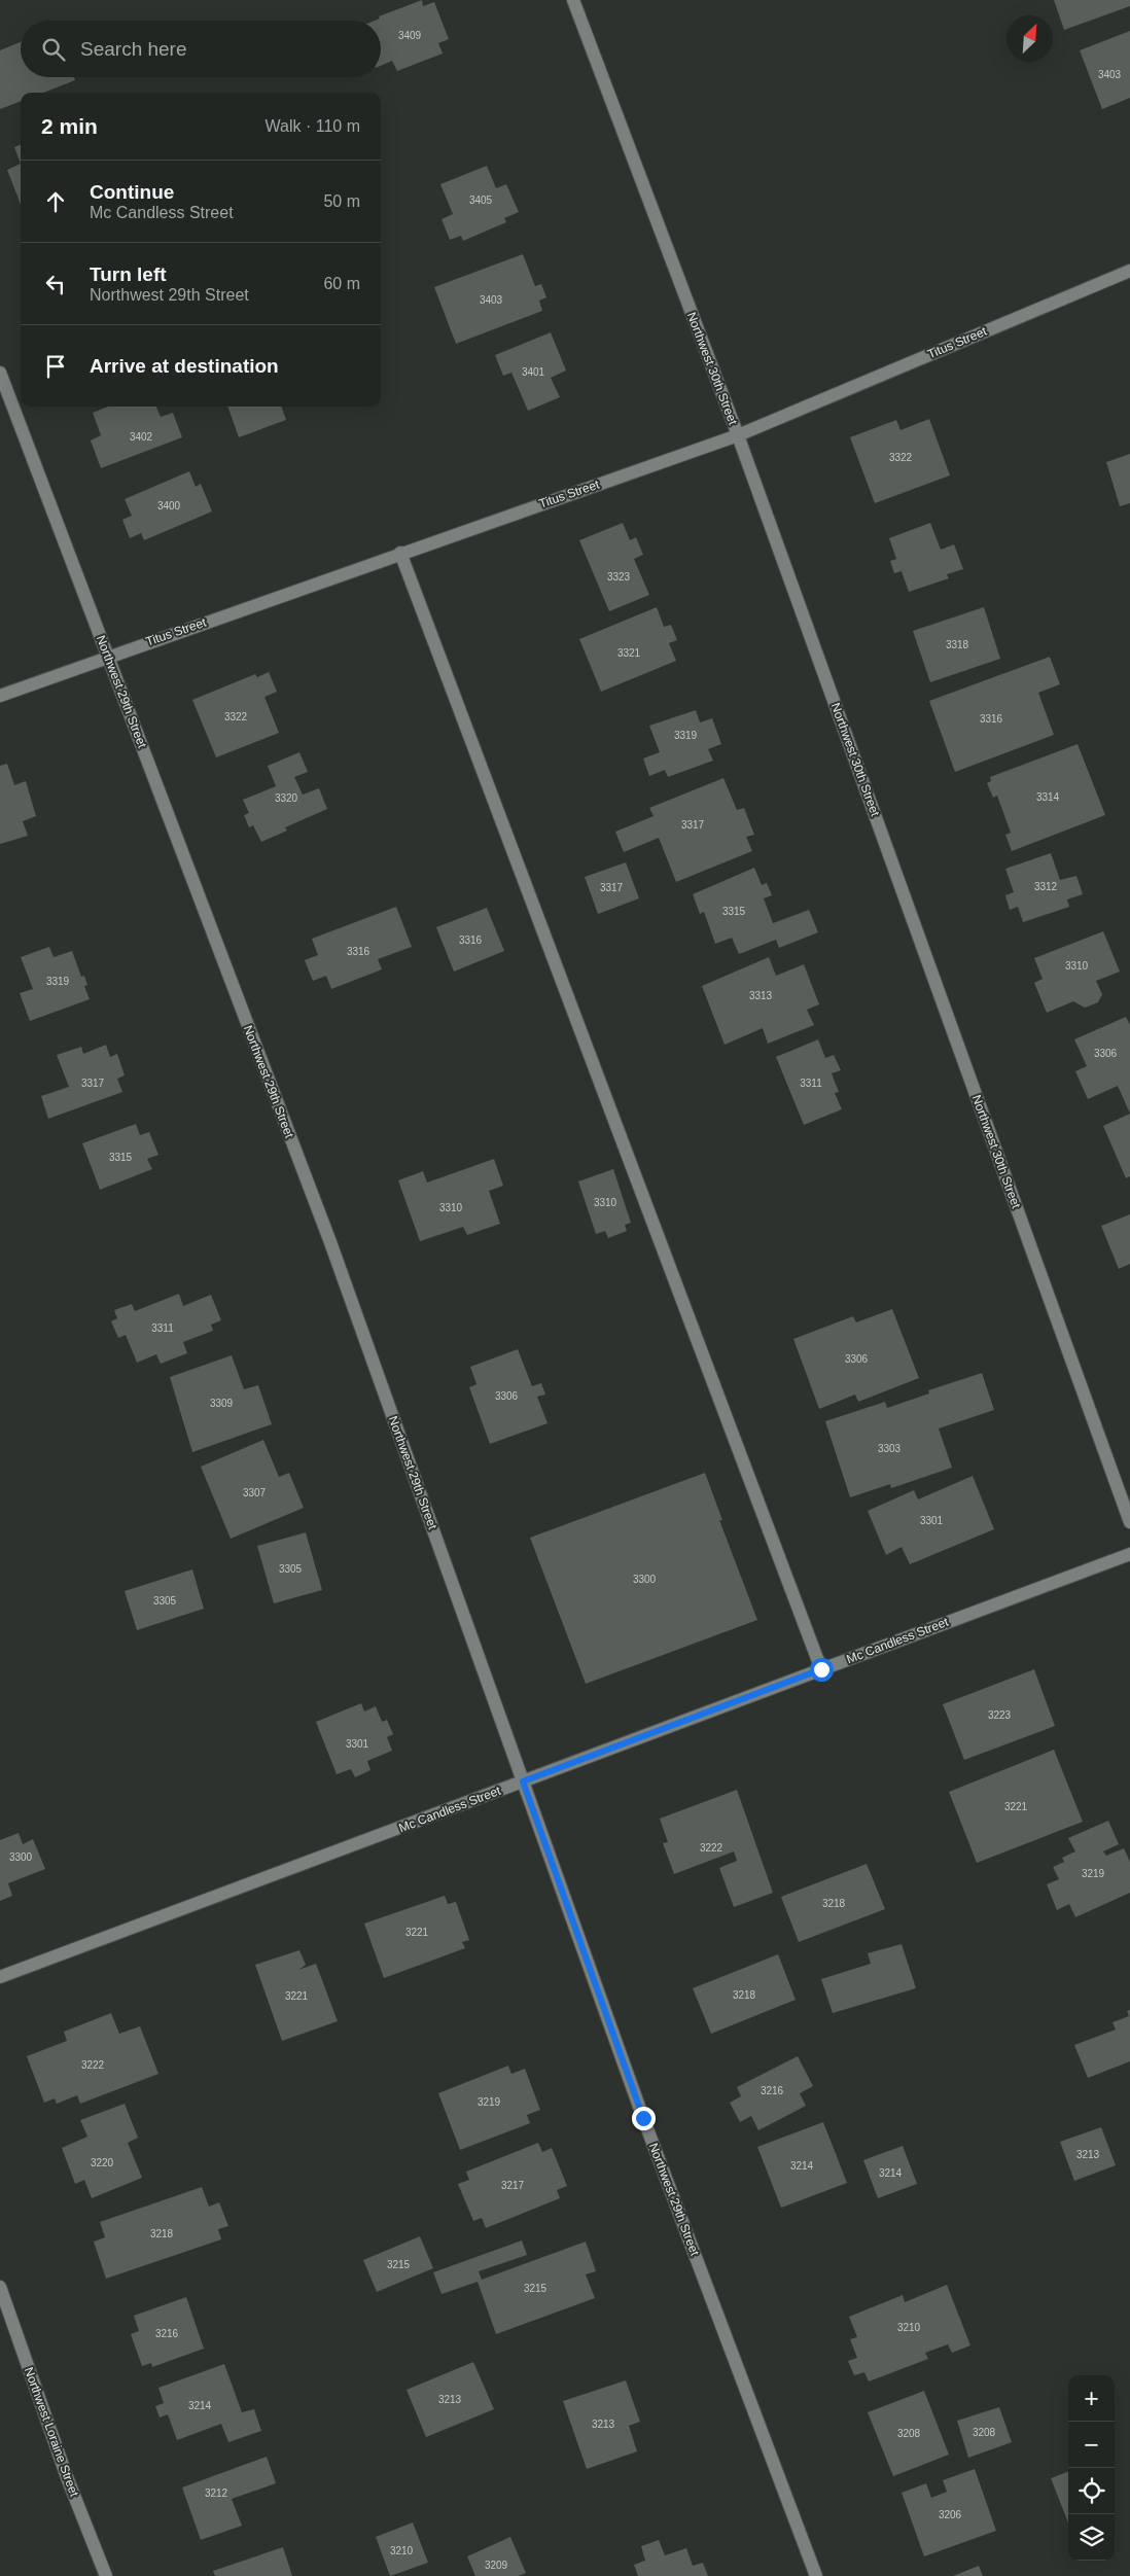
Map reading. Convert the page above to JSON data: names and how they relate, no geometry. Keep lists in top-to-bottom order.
{
  "streets": {
    "street": [
      "Titus Street",
      "Northwest 30th Street",
      "Northwest 29th Street",
      "Mc Candless Street",
      "Northwest Loraine Street"
    ]
  },
  "crossings": [
    ["Titus Street", "Northwest 30th Street"],
    ["Titus Street", "Northwest 29th Street"],
    ["Northwest 29th Street", "Mc Candless Street"]
  ],
  "house_numbers": [
    "3409",
    "3403",
    "3405",
    "3403",
    "3401",
    "3402",
    "3322",
    "3400",
    "3323",
    "3318",
    "3321",
    "3322",
    "3316",
    "3319",
    "3314",
    "3320",
    "3317",
    "3312",
    "3317",
    "3315",
    "3316",
    "3316",
    "3310",
    "3319",
    "3313",
    "3306",
    "3317",
    "3311",
    "3315",
    "3310",
    "3310",
    "3311",
    "3306",
    "3306",
    "3309",
    "3303",
    "3307",
    "3301",
    "3305",
    "3300",
    "3305",
    "3223",
    "3301",
    "3221",
    "3222",
    "3300",
    "3219",
    "3218",
    "3221",
    "3218",
    "3221",
    "3222",
    "3216",
    "3219",
    "3213",
    "3220",
    "3214",
    "3214",
    "3217",
    "3218",
    "3215",
    "3215",
    "3210",
    "3216",
    "3213",
    "3214",
    "3213",
    "3208",
    "3208",
    "3212",
    "3206",
    "3210",
    "3209"
  ],
  "north": "top right",
  "page": {
    "search": "Search here",
    "heading": ["2 min", "Walk · 110 m"],
    "list": [
      ["Continue", "Mc Candless Street", "50 m"],
      ["Turn left", "Northwest 29th Street", "60 m"],
      "Arrive at destination"
    ],
    "map_buttons": ["+", "−"]
  }
}
